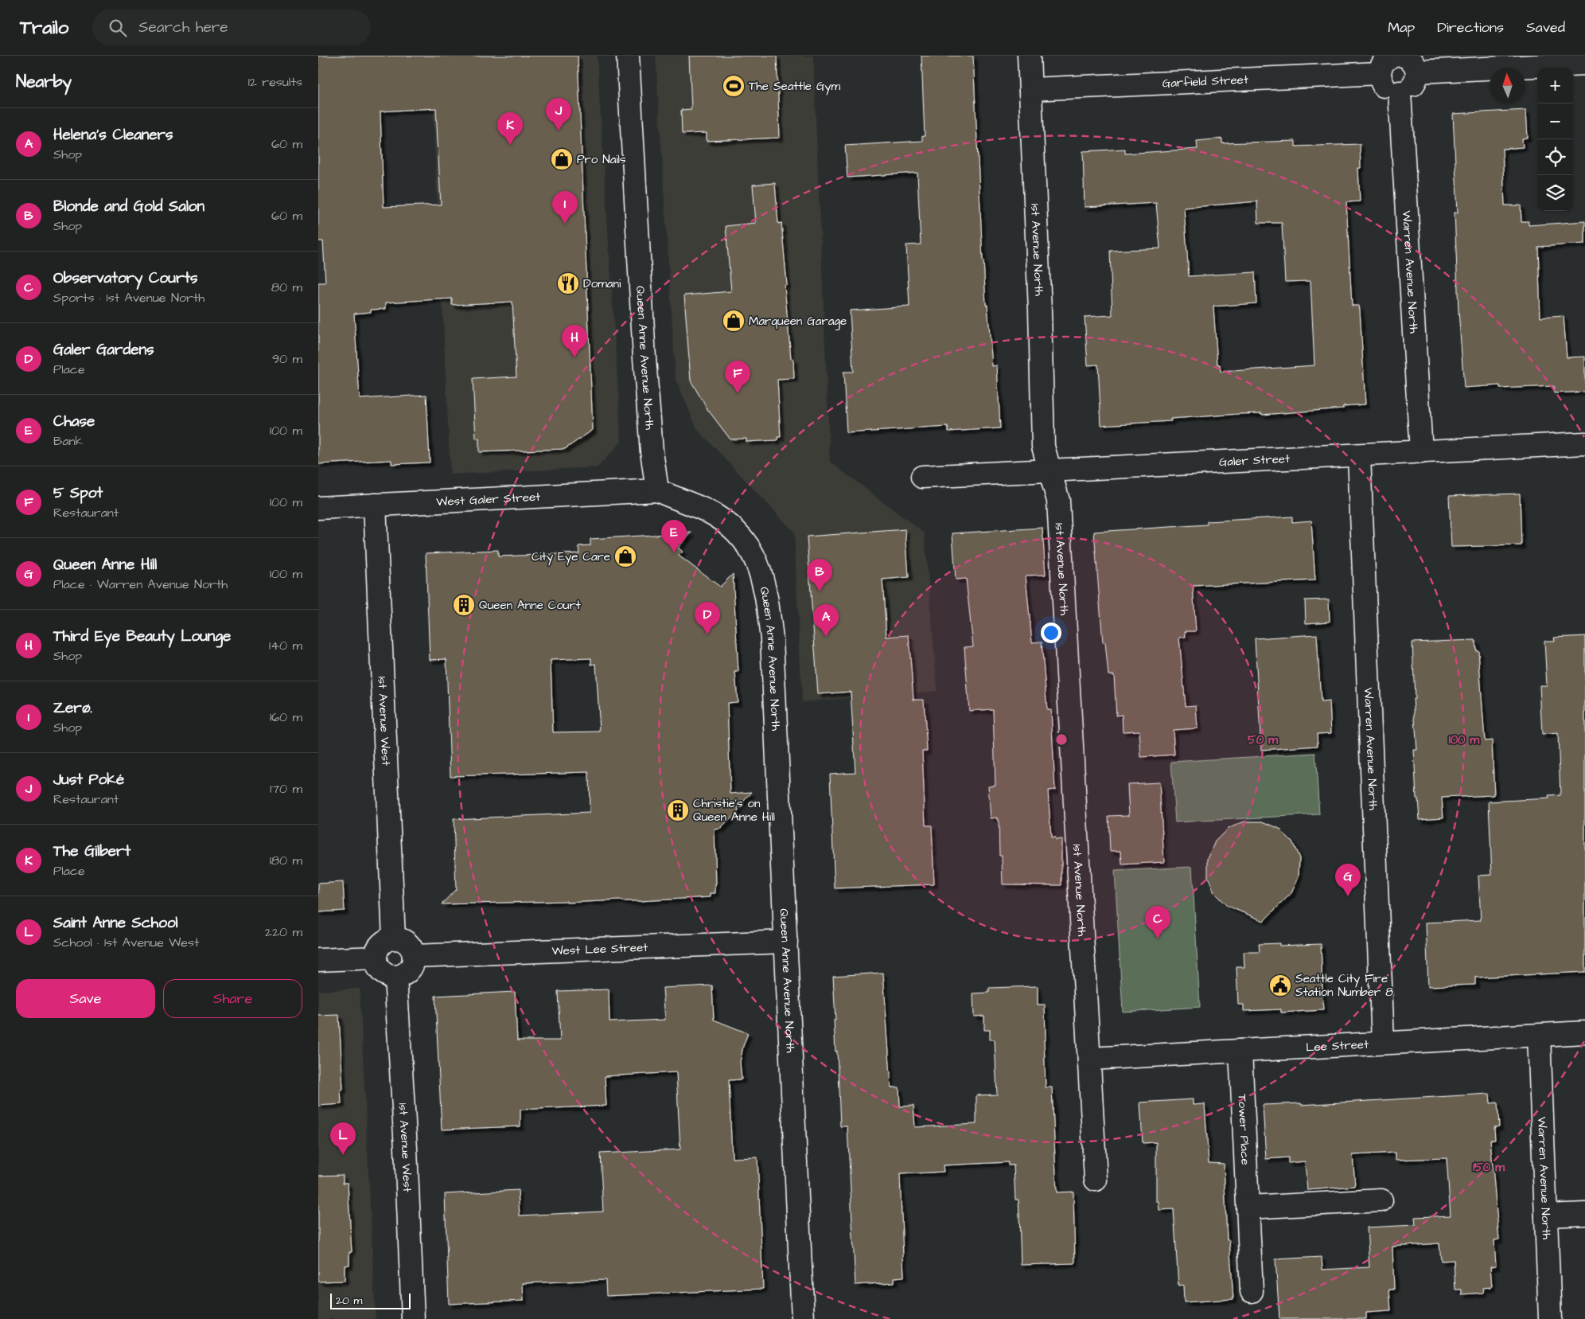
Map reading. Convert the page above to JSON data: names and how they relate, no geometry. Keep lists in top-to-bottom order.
{
  "streets": {
    "street": [
      "Garfield Street",
      "1st Avenue North",
      "Warren Avenue North",
      "Queen Anne Avenue North",
      "Galer Street",
      "West Galer Street",
      "1st Avenue West",
      "West Lee Street",
      "Lee Street",
      "Tower Place"
    ]
  },
  "crossings": [
    ["Garfield Street", "1st Avenue North"],
    ["1st Avenue North", "Galer Street"],
    ["1st Avenue North", "Lee Street"],
    ["Warren Avenue North", "Galer Street"],
    ["Warren Avenue North", "Lee Street"],
    ["Queen Anne Avenue North", "West Galer Street"],
    ["Queen Anne Avenue North", "West Lee Street"],
    ["West Galer Street", "1st Avenue West"],
    ["1st Avenue West", "West Lee Street"],
    ["Lee Street", "Tower Place"]
  ],
  "places": {
    "sports": ["The Seattle Gym"],
    "shop": ["Pro Nails", "Marqueen Garage", "City Eye Care"],
    "restaurant": ["Domani"],
    "building": ["Queen Anne Court", "Christie's on Queen Anne Hill"],
    "public building": ["Seattle City Fire Station Number 8"]
  },
  "scale_bar": "20 m",
  "north": "top",
  "page": {
    "header": "Trailo",
    "search": "Search here",
    "nav": ["Map", "Directions", "Saved"],
    "heading": ["Nearby", "12 results"],
    "map_buttons": ["+", "−"],
    "pins": [
      "J",
      "K",
      "I",
      "H",
      "F",
      "E",
      "B",
      "D",
      "A",
      "G",
      "C",
      "L"
    ],
    "list": [
      {
        "mark": "A",
        "name": "Helena’s Cleaners",
        "note": "Shop",
        "value": "60 m"
      },
      {
        "mark": "B",
        "name": "Blonde and Gold Salon",
        "note": "Shop",
        "value": "60 m"
      },
      {
        "mark": "C",
        "name": "Observatory Courts",
        "note": "Sports · 1st Avenue North",
        "value": "80 m"
      },
      {
        "mark": "D",
        "name": "Galer Gardens",
        "note": "Place",
        "value": "90 m"
      },
      {
        "mark": "E",
        "name": "Chase",
        "note": "Bank",
        "value": "100 m"
      },
      {
        "mark": "F",
        "name": "5 Spot",
        "note": "Restaurant",
        "value": "100 m"
      },
      {
        "mark": "G",
        "name": "Queen Anne Hill",
        "note": "Place · Warren Avenue North",
        "value": "100 m"
      },
      {
        "mark": "H",
        "name": "Third Eye Beauty Lounge",
        "note": "Shop",
        "value": "140 m"
      },
      {
        "mark": "I",
        "name": "Zerø.",
        "note": "Shop",
        "value": "160 m"
      },
      {
        "mark": "J",
        "name": "Just Poké",
        "note": "Restaurant",
        "value": "170 m"
      },
      {
        "mark": "K",
        "name": "The Gilbert",
        "note": "Place",
        "value": "180 m"
      },
      {
        "mark": "L",
        "name": "Saint Anne School",
        "note": "School · 1st Avenue West",
        "value": "220 m"
      }
    ],
    "buttons": ["Save", "Share"],
    "scale": "20 m"
  },
  "rings": ["50 m", "100 m", "150 m"]
}
